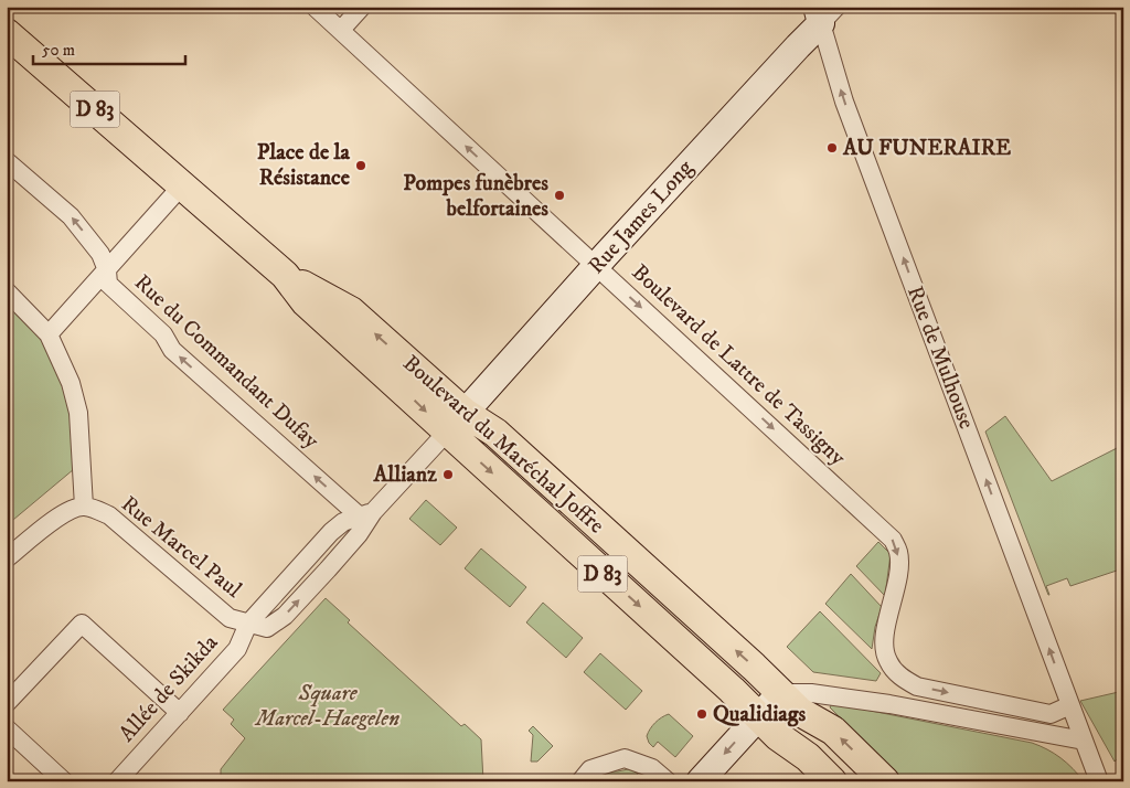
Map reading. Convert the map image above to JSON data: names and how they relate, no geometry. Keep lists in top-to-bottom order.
{
  "streets": {
    "main road": ["D 83", "Rue James Long", "Boulevard du Maréchal Joffre"],
    "street": [
      "Rue de Mulhouse",
      "Rue du Commandant Dufay",
      "Boulevard de Lattre de Tassigny",
      "Rue Marcel Paul",
      "Allée de Skikda"
    ]
  },
  "crossings": [
    ["D 83", "Boulevard du Maréchal Joffre"],
    ["Rue James Long", "Rue de Mulhouse"],
    ["Rue James Long", "Boulevard de Lattre de Tassigny"],
    ["Rue James Long", "Boulevard du Maréchal Joffre"],
    ["Rue James Long", "Rue Marcel Paul"],
    ["Rue de Mulhouse", "Boulevard de Lattre de Tassigny"],
    ["Rue du Commandant Dufay", "Rue Marcel Paul"],
    ["Boulevard du Maréchal Joffre", "Rue Marcel Paul"],
    ["Rue Marcel Paul", "Allée de Skikda"]
  ],
  "one_way": ["Rue de Mulhouse", "Rue du Commandant Dufay"],
  "parks": ["Square Marcel-Haegelen"],
  "places": [
    "AU FUNERAIRE",
    "Place de la Résistance",
    "Pompes funèbres belfortaines",
    "Allianz",
    "Qualidiags"
  ],
  "scale_bar": "50 m"
}
